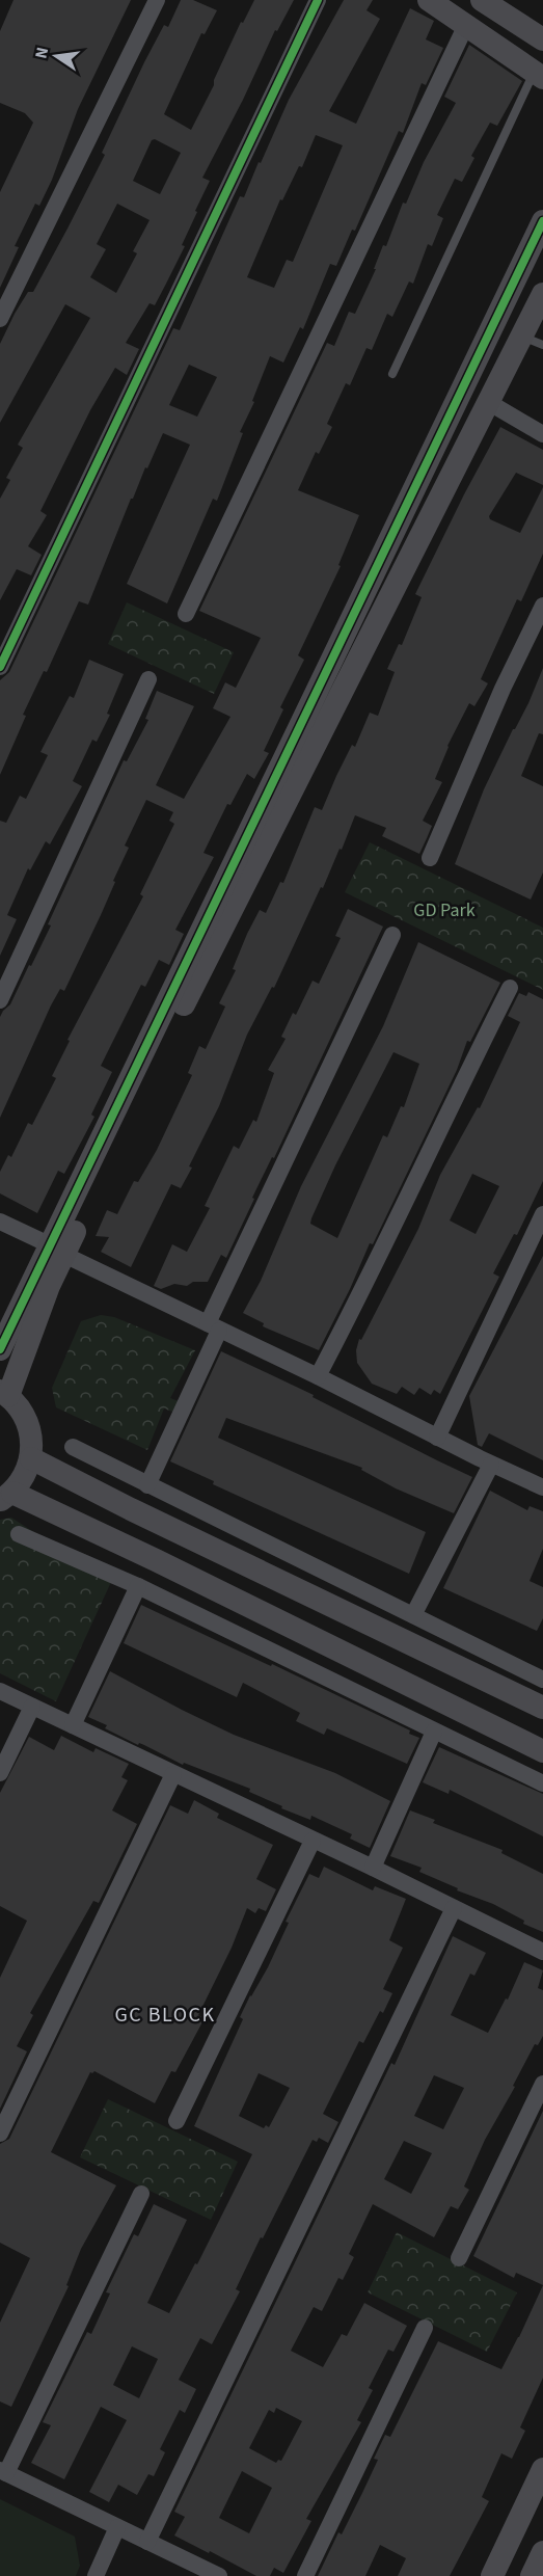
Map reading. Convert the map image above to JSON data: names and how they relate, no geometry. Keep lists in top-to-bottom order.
{
  "districts": ["GC BLOCK"],
  "parks": ["GD Park"],
  "north": "left"
}
